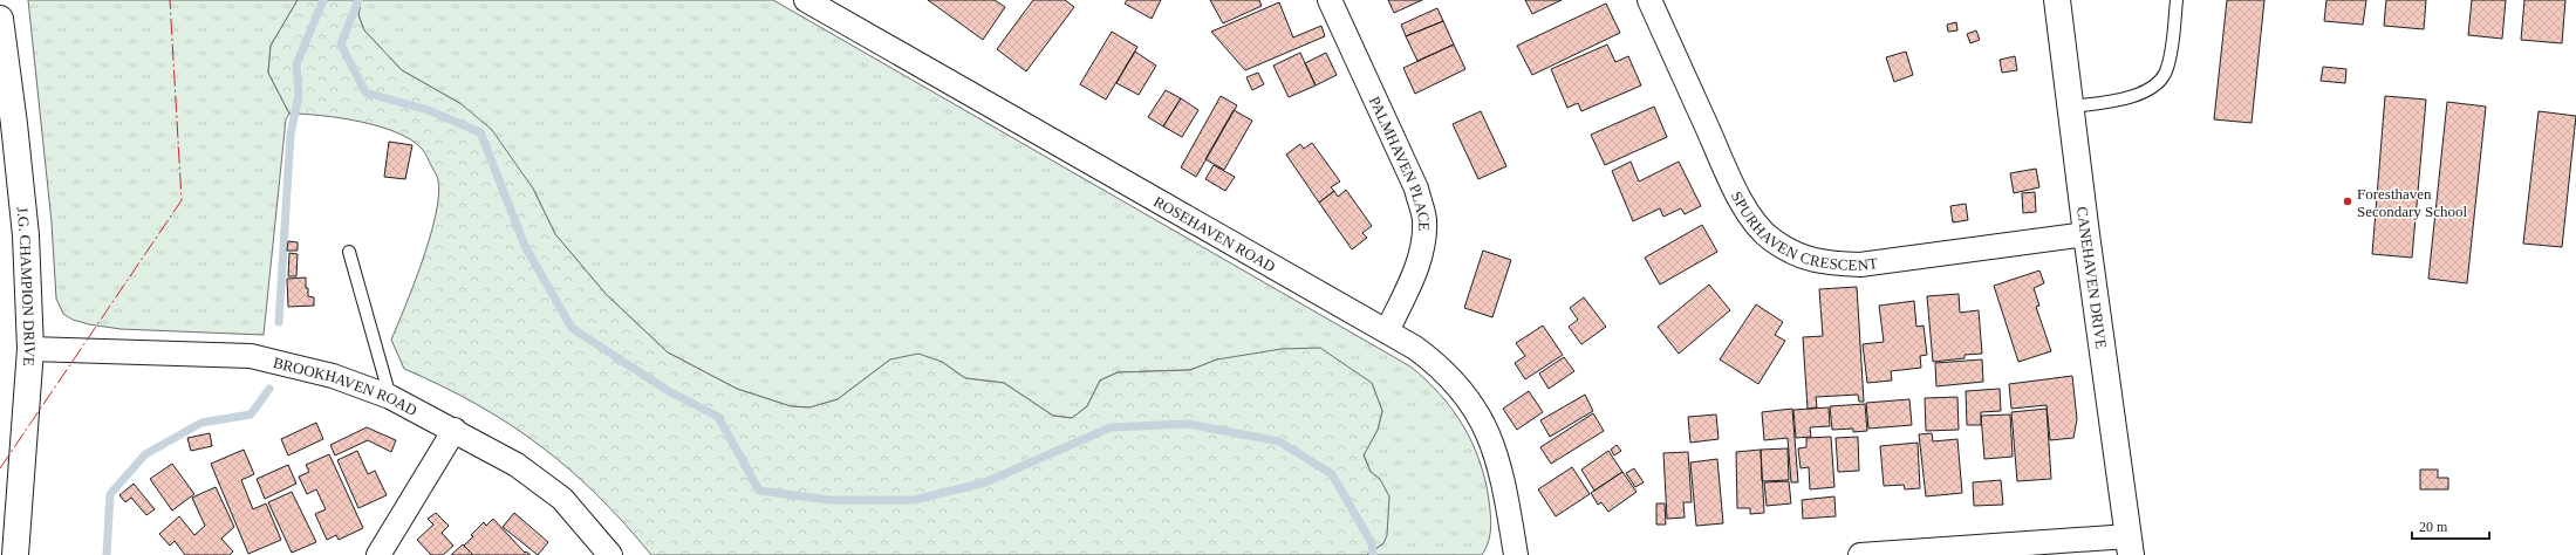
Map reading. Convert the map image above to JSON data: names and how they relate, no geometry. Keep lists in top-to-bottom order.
{
  "streets": {
    "street": [
      "PALMHAVEN PLACE",
      "SPURHAVEN CRESCENT",
      "ROSEHAVEN ROAD",
      "CANEHAVEN DRIVE",
      "J.G. CHAMPION DRIVE",
      "BROOKHAVEN ROAD"
    ]
  },
  "crossings": [
    ["PALMHAVEN PLACE", "ROSEHAVEN ROAD"],
    ["SPURHAVEN CRESCENT", "CANEHAVEN DRIVE"],
    ["J.G. CHAMPION DRIVE", "BROOKHAVEN ROAD"]
  ],
  "places": ["Foresthaven Secondary School"],
  "scale_bar": "20 m"
}
